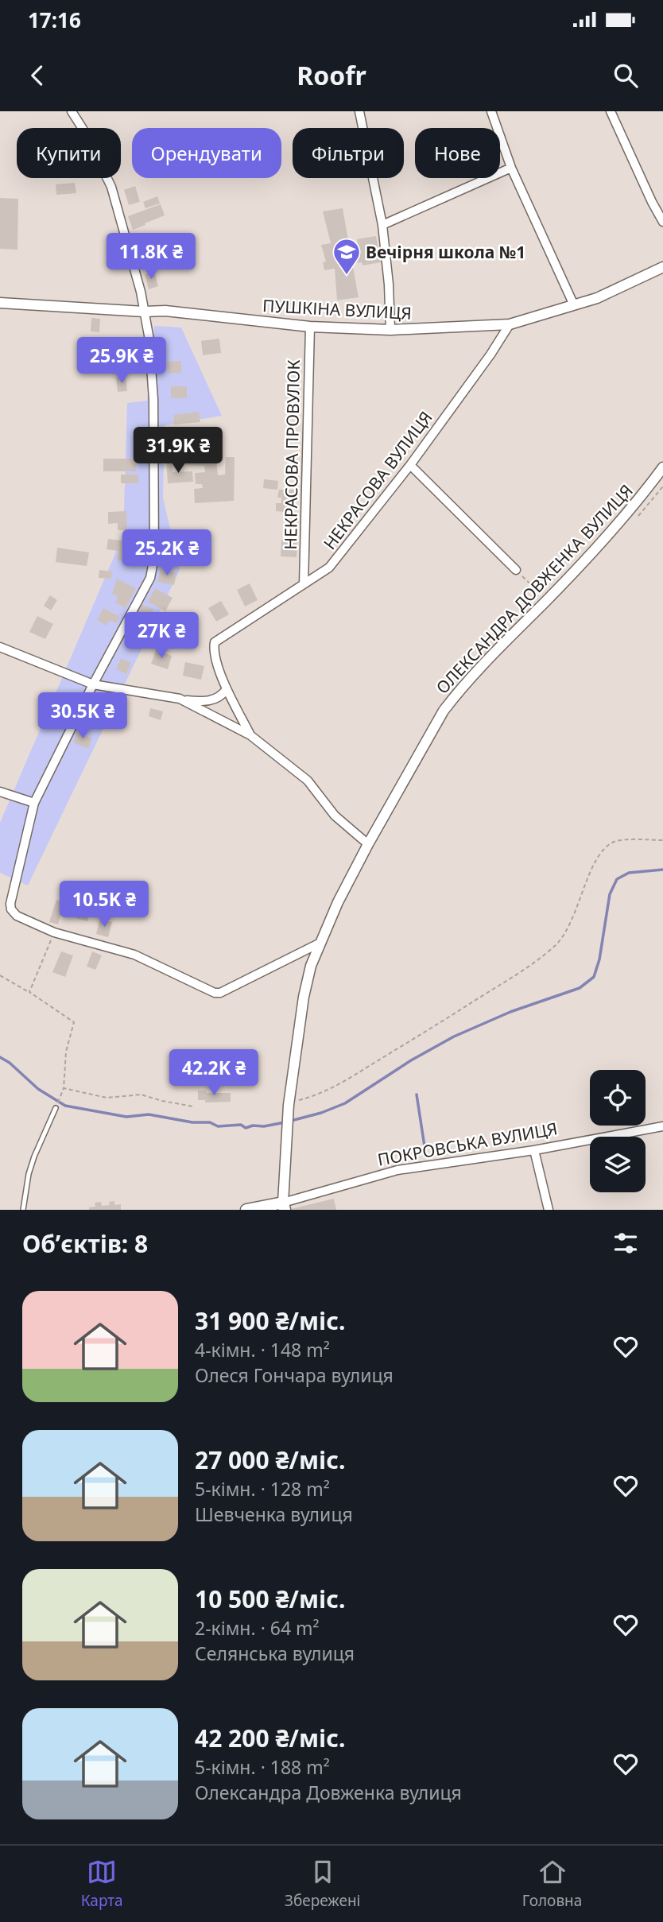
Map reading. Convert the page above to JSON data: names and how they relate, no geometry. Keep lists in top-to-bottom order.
{
  "streets": {
    "main road": ["ПОКРОВСЬКА ВУЛИЦЯ"],
    "street": [
      "ПУШКІНА ВУЛИЦЯ",
      "НЕКРАСОВА ПРОВУЛОК",
      "НЕКРАСОВА ВУЛИЦЯ",
      "ОЛЕКСАНДРА ДОВЖЕНКА ВУЛИЦЯ"
    ]
  },
  "crossings": [
    ["ПУШКІНА ВУЛИЦЯ", "НЕКРАСОВА ПРОВУЛОК"],
    ["ПУШКІНА ВУЛИЦЯ", "НЕКРАСОВА ВУЛИЦЯ"],
    ["НЕКРАСОВА ПРОВУЛОК", "НЕКРАСОВА ВУЛИЦЯ"],
    ["ОЛЕКСАНДРА ДОВЖЕНКА ВУЛИЦЯ", "ПОКРОВСЬКА ВУЛИЦЯ"]
  ],
  "places": {
    "school or university": ["Вечірня школа №1"]
  },
  "page": {
    "status": "17:16",
    "header": "Roofr",
    "chip": [
      "Купити",
      "Орендувати",
      "Фільтри",
      "Нове"
    ],
    "price": [
      "11.8K ₴",
      "25.9K ₴",
      "31.9K ₴",
      "25.2K ₴",
      "27K ₴",
      "30.5K ₴",
      "10.5K ₴",
      "42.2K ₴"
    ],
    "heading": "Об’єктів: 8",
    "list": [
      {
        "name": "31 900 ₴/міс.",
        "note": "4-кімн. · 148 m² · Олеся Гончара вулиця"
      },
      {
        "name": "27 000 ₴/міс.",
        "note": "5-кімн. · 128 m² · Шевченка вулиця"
      },
      {
        "name": "10 500 ₴/міс.",
        "note": "2-кімн. · 64 m² · Селянська вулиця"
      },
      {
        "name": "42 200 ₴/міс.",
        "note": "5-кімн. · 188 m² · Олександра Довженка вулиця"
      }
    ],
    "tabs": ["Карта", "Збережені", "Головна"]
  }
}
